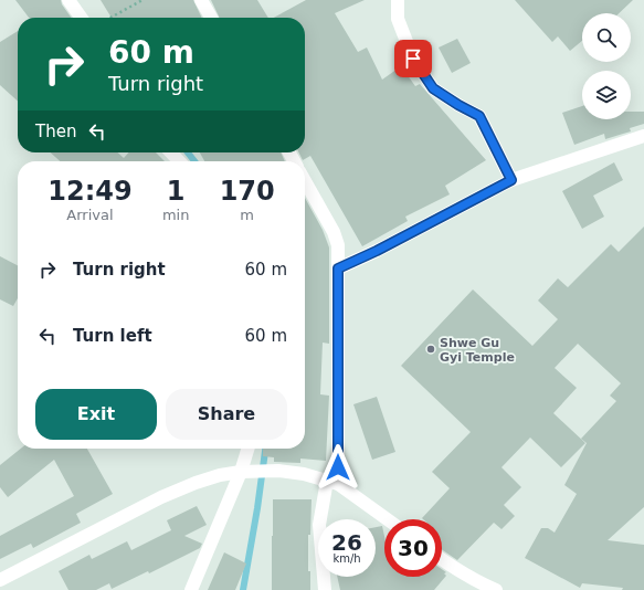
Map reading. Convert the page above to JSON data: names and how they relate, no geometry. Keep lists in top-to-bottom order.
{
  "places": ["Shwe Gu Gyi Temple"],
  "page": {
    "turn": ["60 m", "Turn right"],
    "then": "Then",
    "eta": [
      "12:49",
      "Arrival",
      "1",
      "min",
      "170",
      "m"
    ],
    "list": [
      {
        "name": "Turn right",
        "value": "60 m"
      },
      {
        "name": "Turn left",
        "value": "60 m"
      }
    ],
    "buttons": ["Exit", "Share"],
    "speed": "26 km/h",
    "limit": "30"
  }
}
